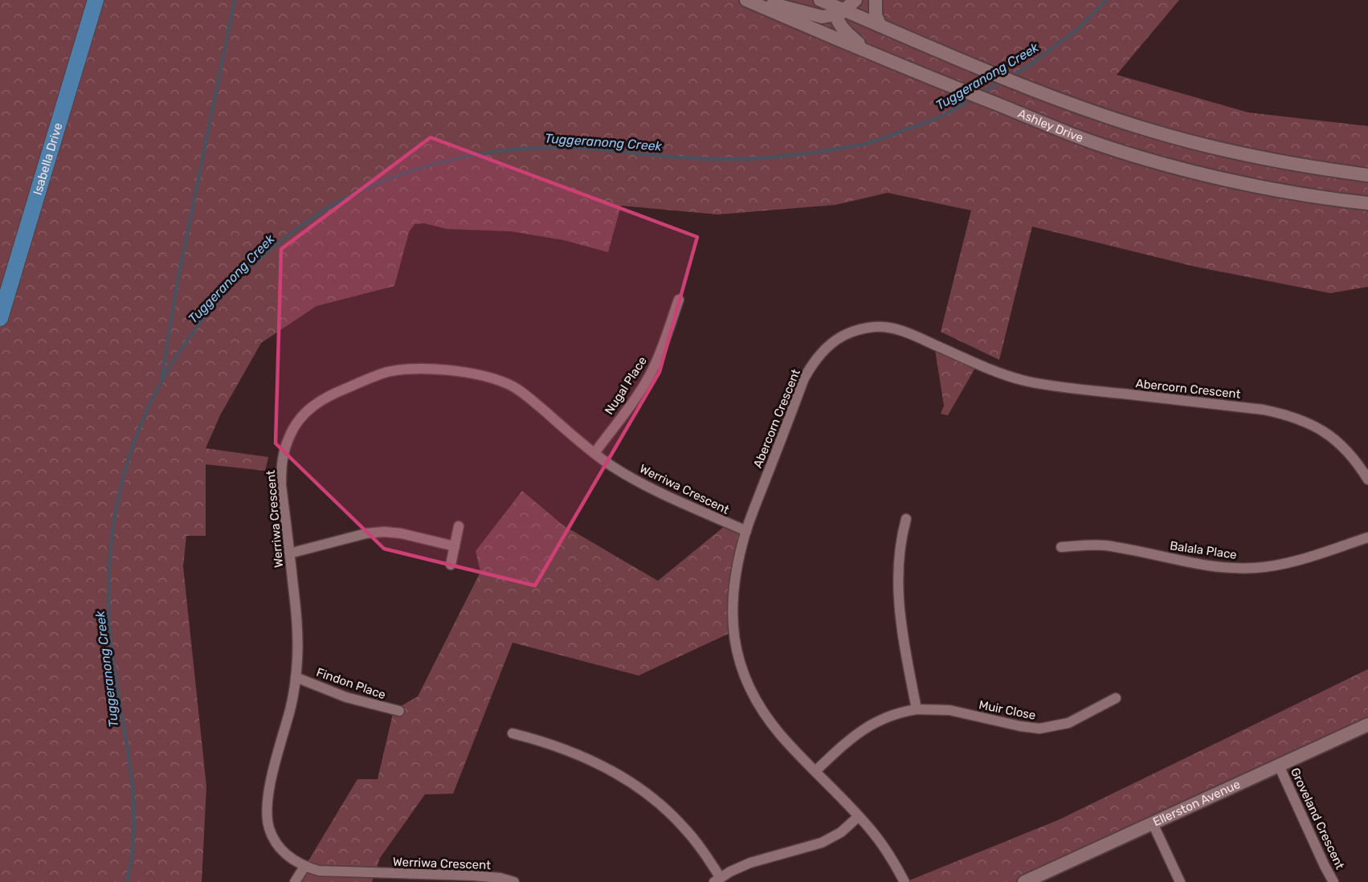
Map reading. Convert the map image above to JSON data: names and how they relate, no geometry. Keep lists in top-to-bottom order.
{
  "streets": {
    "main road": ["Ashley Drive", "Isabella Drive", "Ellerston Avenue"],
    "street": [
      "Nugal Place",
      "Abercorn Crescent",
      "Werriwa Crescent",
      "Balala Place",
      "Findon Place",
      "Muir Close",
      "Groveland Crescent"
    ]
  },
  "crossings": [
    ["Nugal Place", "Werriwa Crescent"],
    ["Abercorn Crescent", "Werriwa Crescent"],
    ["Abercorn Crescent", "Muir Close"],
    ["Werriwa Crescent", "Findon Place"],
    ["Ellerston Avenue", "Groveland Crescent"]
  ],
  "water": ["Tuggeranong Creek"]
}
